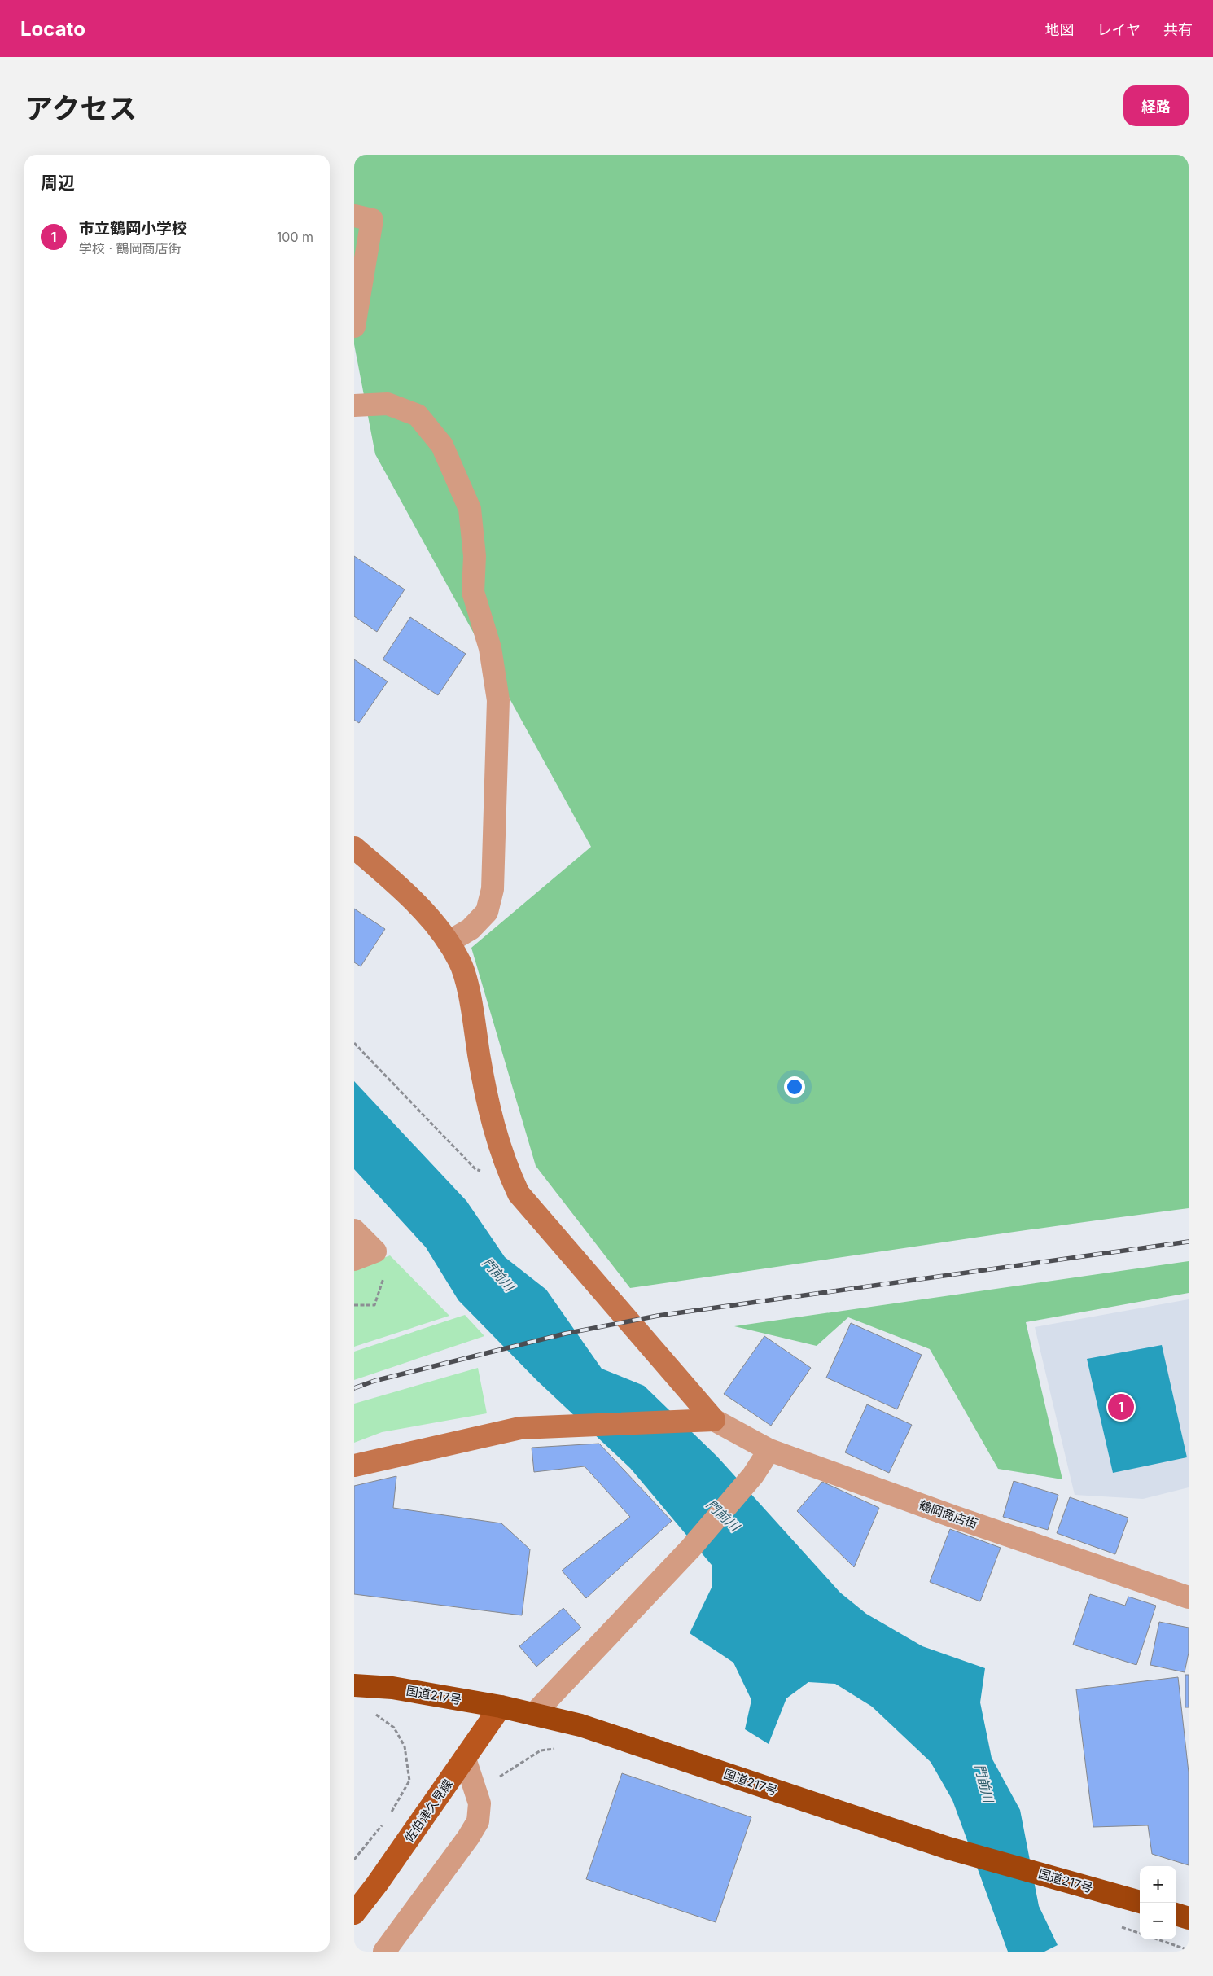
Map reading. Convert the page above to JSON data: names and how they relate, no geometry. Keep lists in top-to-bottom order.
{
  "streets": {
    "highway": ["国道217号"],
    "main road": ["佐伯津久見線"],
    "street": ["鶴岡商店街"]
  },
  "crossings": [
    ["国道217号", "佐伯津久見線"]
  ],
  "water": ["門前川"],
  "page": {
    "header": "Locato",
    "nav": ["地図", "レイヤ", "共有"],
    "title": "アクセス",
    "buttons": "経路",
    "heading": "周辺",
    "list": [
      {
        "mark": "1",
        "name": "市立鶴岡小学校",
        "note": "学校 · 鶴岡商店街",
        "value": "100 m"
      }
    ],
    "pins": "1",
    "map_buttons": ["+", "−"]
  }
}
